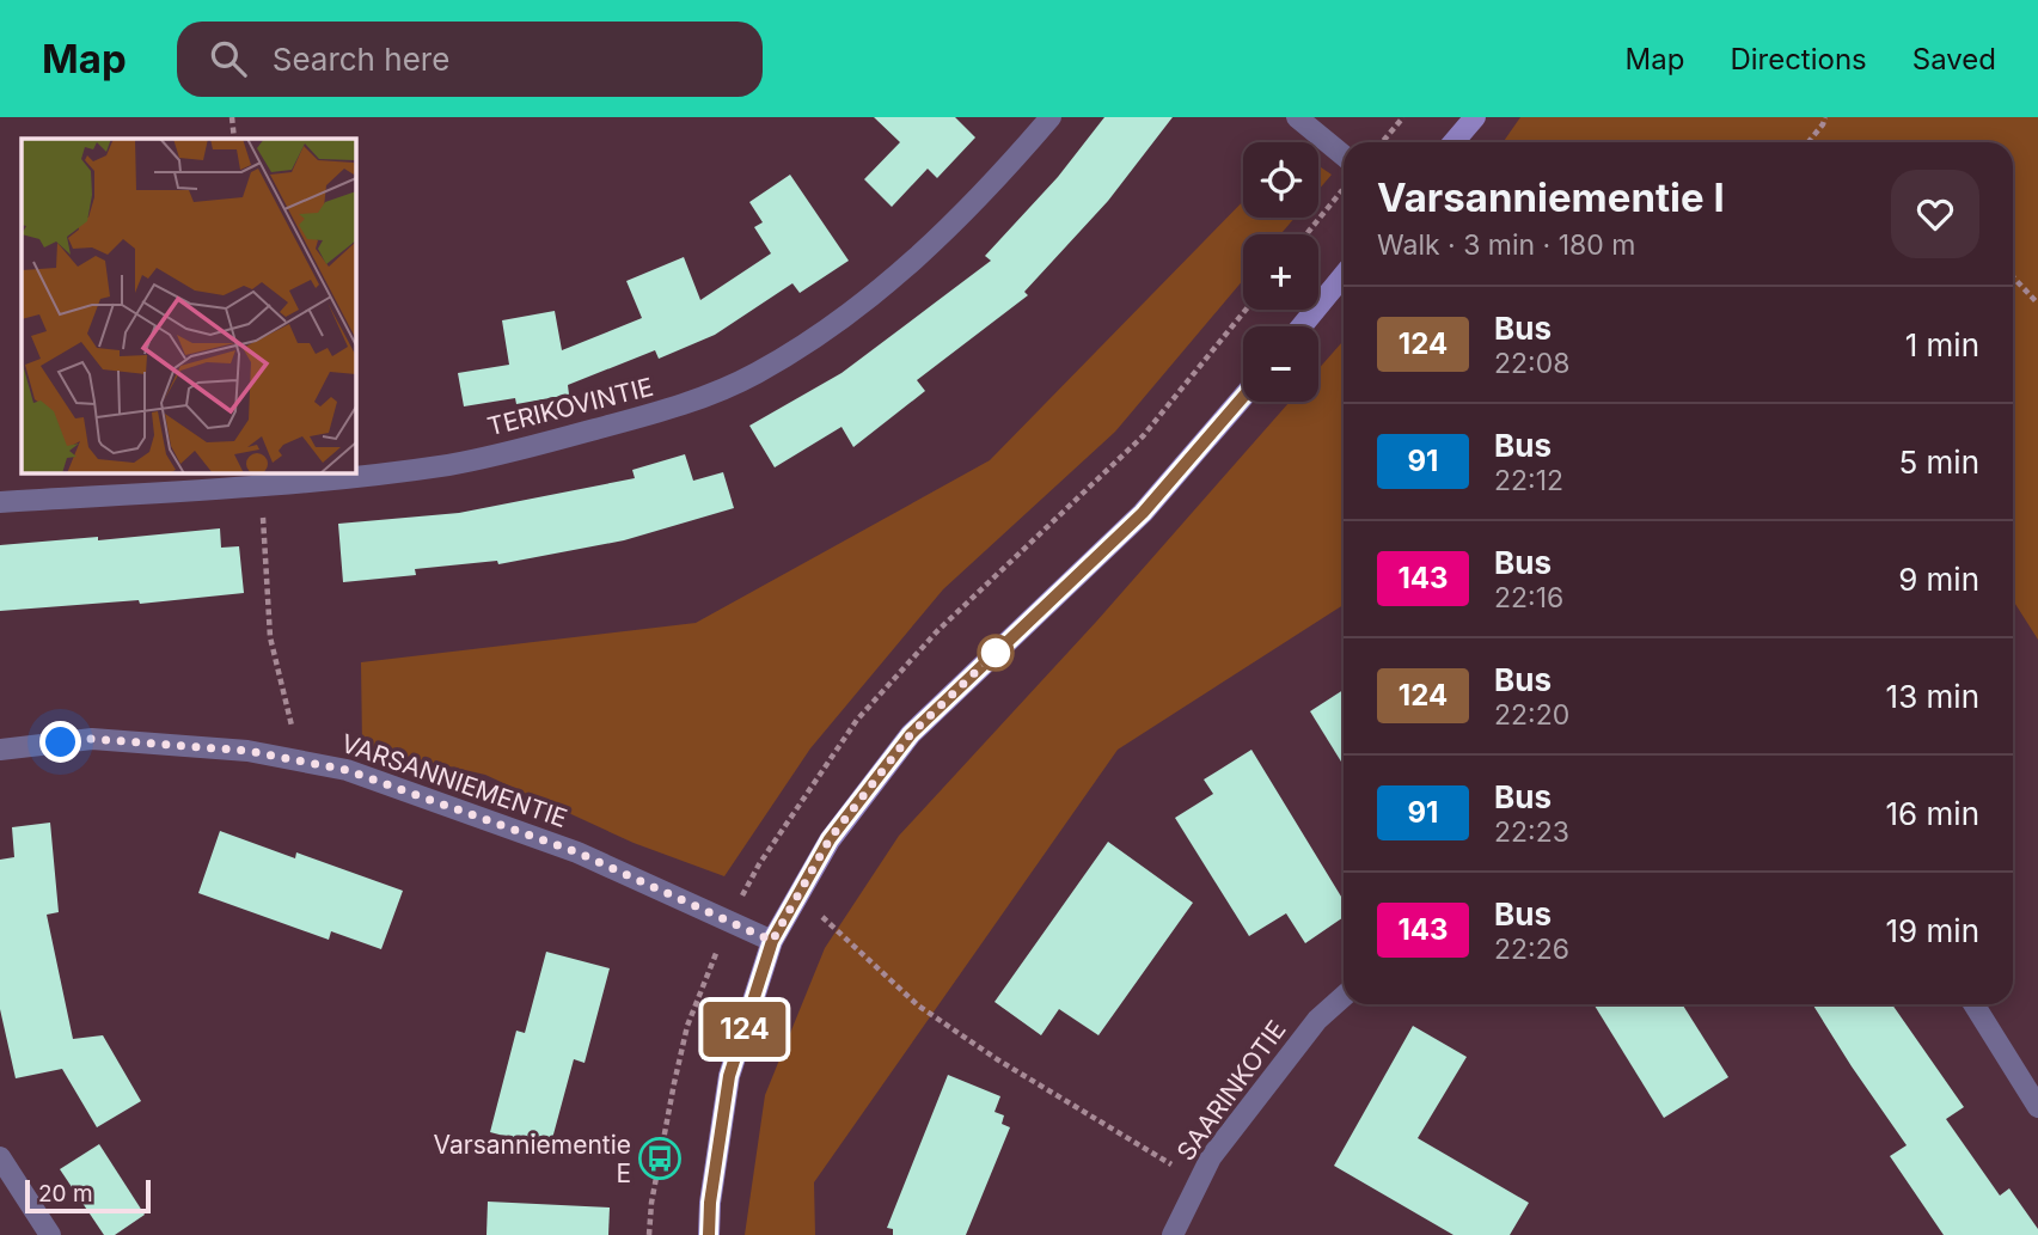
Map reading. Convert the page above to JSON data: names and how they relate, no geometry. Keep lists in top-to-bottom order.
{
  "streets": {
    "street": ["TERIKOVINTIE", "VARSANNIEMENTIE", "SAARINKOTIE"]
  },
  "places": {
    "bus stop": ["Varsanniementie E"]
  },
  "lines": ["bus line 124"],
  "scale_bar": "20 m",
  "page": {
    "header": "Map",
    "search": "Search here",
    "nav": ["Map", "Directions", "Saved"],
    "on_map": "124",
    "map_buttons": ["+", "−"],
    "heading": ["Varsanniementie I", "Walk · 3 min · 180 m"],
    "list": [
      {
        "mark": "124",
        "name": "Bus",
        "note": "22:08",
        "value": "1 min"
      },
      {
        "mark": "91",
        "name": "Bus",
        "note": "22:12",
        "value": "5 min"
      },
      {
        "mark": "143",
        "name": "Bus",
        "note": "22:16",
        "value": "9 min"
      },
      {
        "mark": "124",
        "name": "Bus",
        "note": "22:20",
        "value": "13 min"
      },
      {
        "mark": "91",
        "name": "Bus",
        "note": "22:23",
        "value": "16 min"
      },
      {
        "mark": "143",
        "name": "Bus",
        "note": "22:26",
        "value": "19 min"
      }
    ],
    "scale": "20 m"
  }
}
